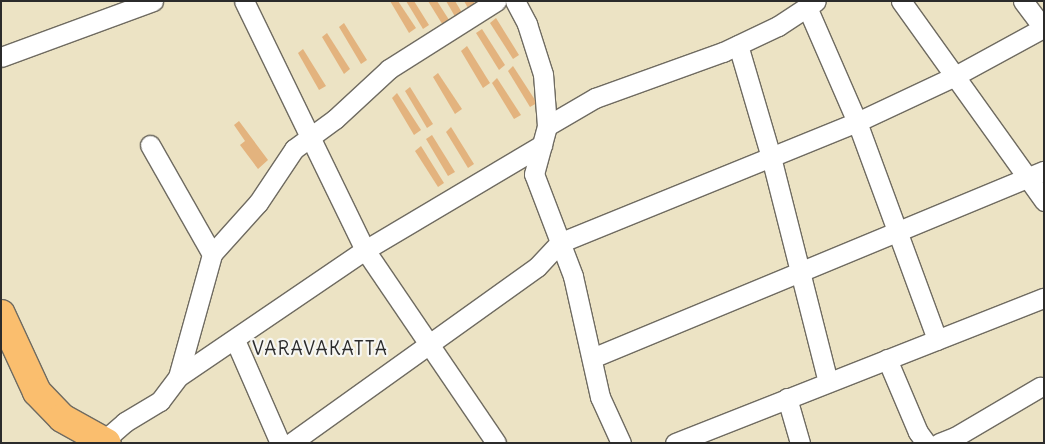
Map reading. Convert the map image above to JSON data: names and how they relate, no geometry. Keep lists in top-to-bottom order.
{
  "districts": ["VARAVAKATTA"]
}
